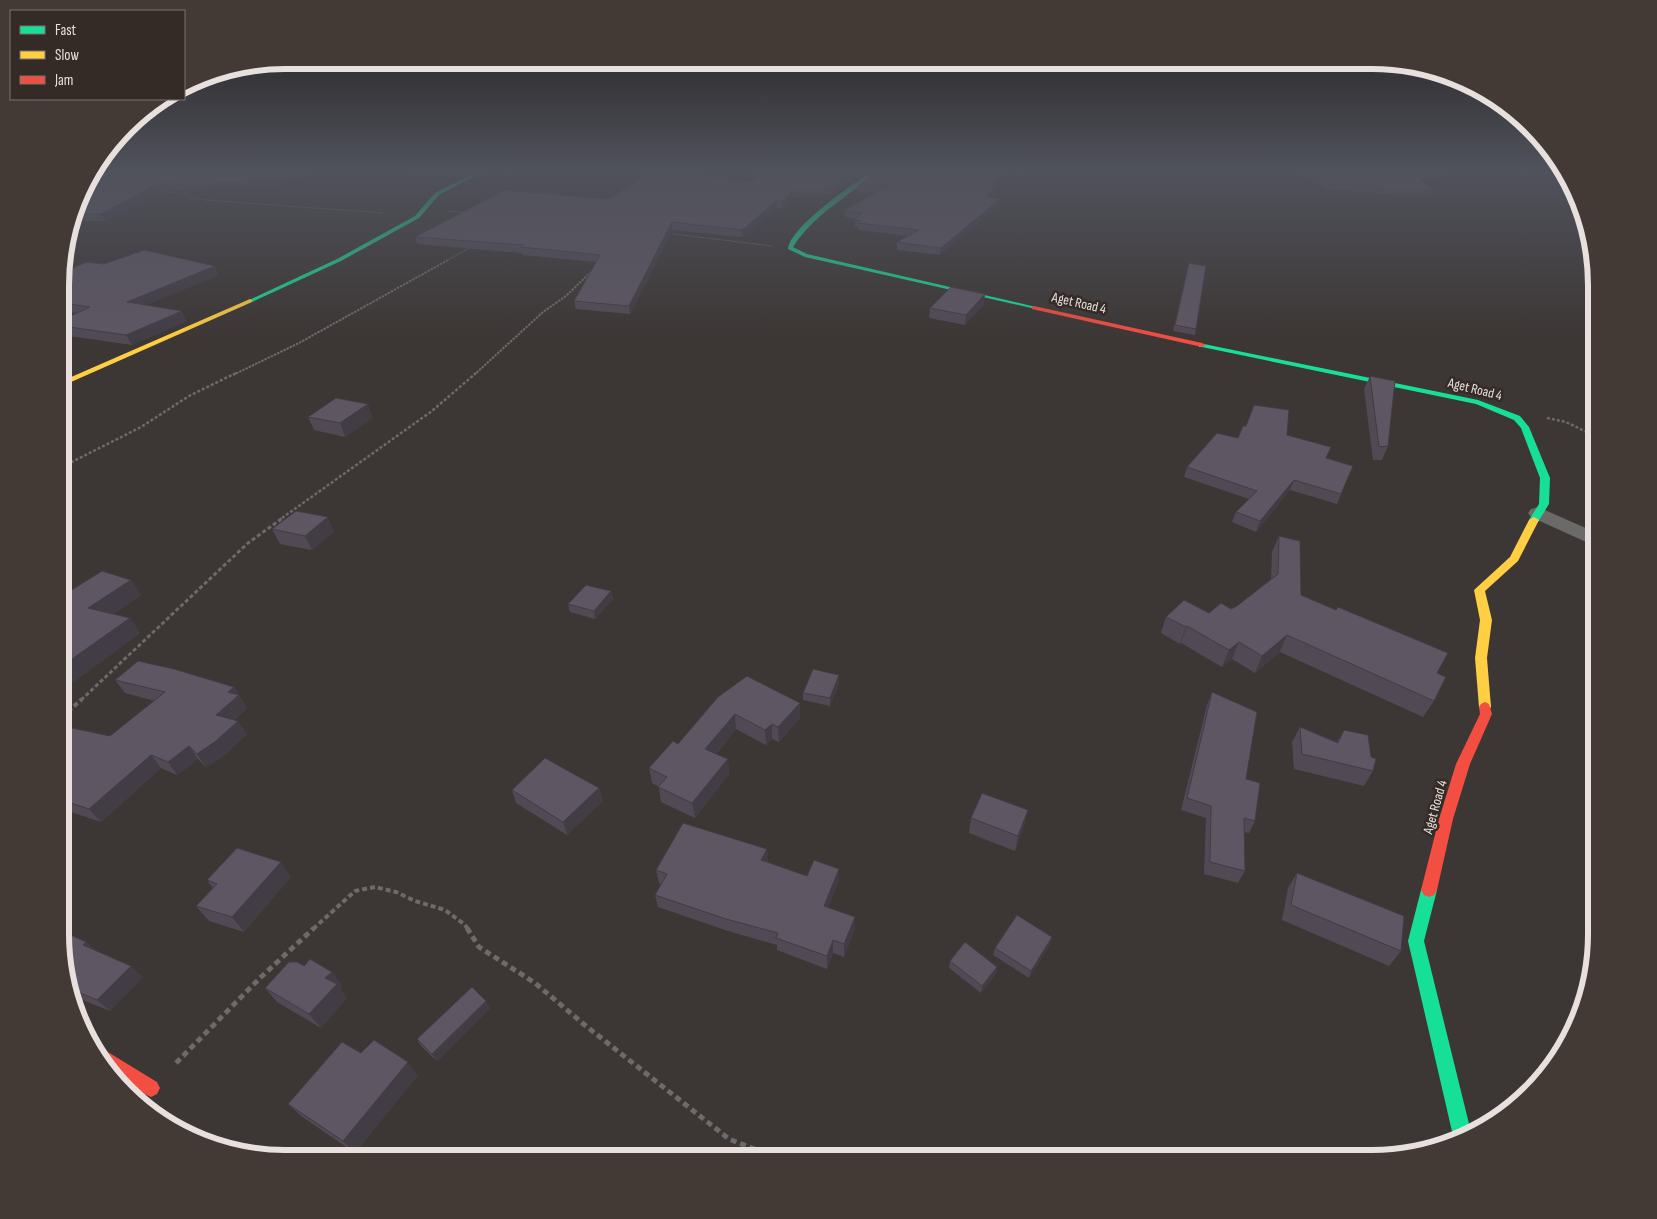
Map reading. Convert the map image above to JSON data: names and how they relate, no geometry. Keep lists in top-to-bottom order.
{
  "streets": {
    "street": ["Aget Road 4"]
  },
  "legend": ["Fast", "Slow", "Jam"]
}
